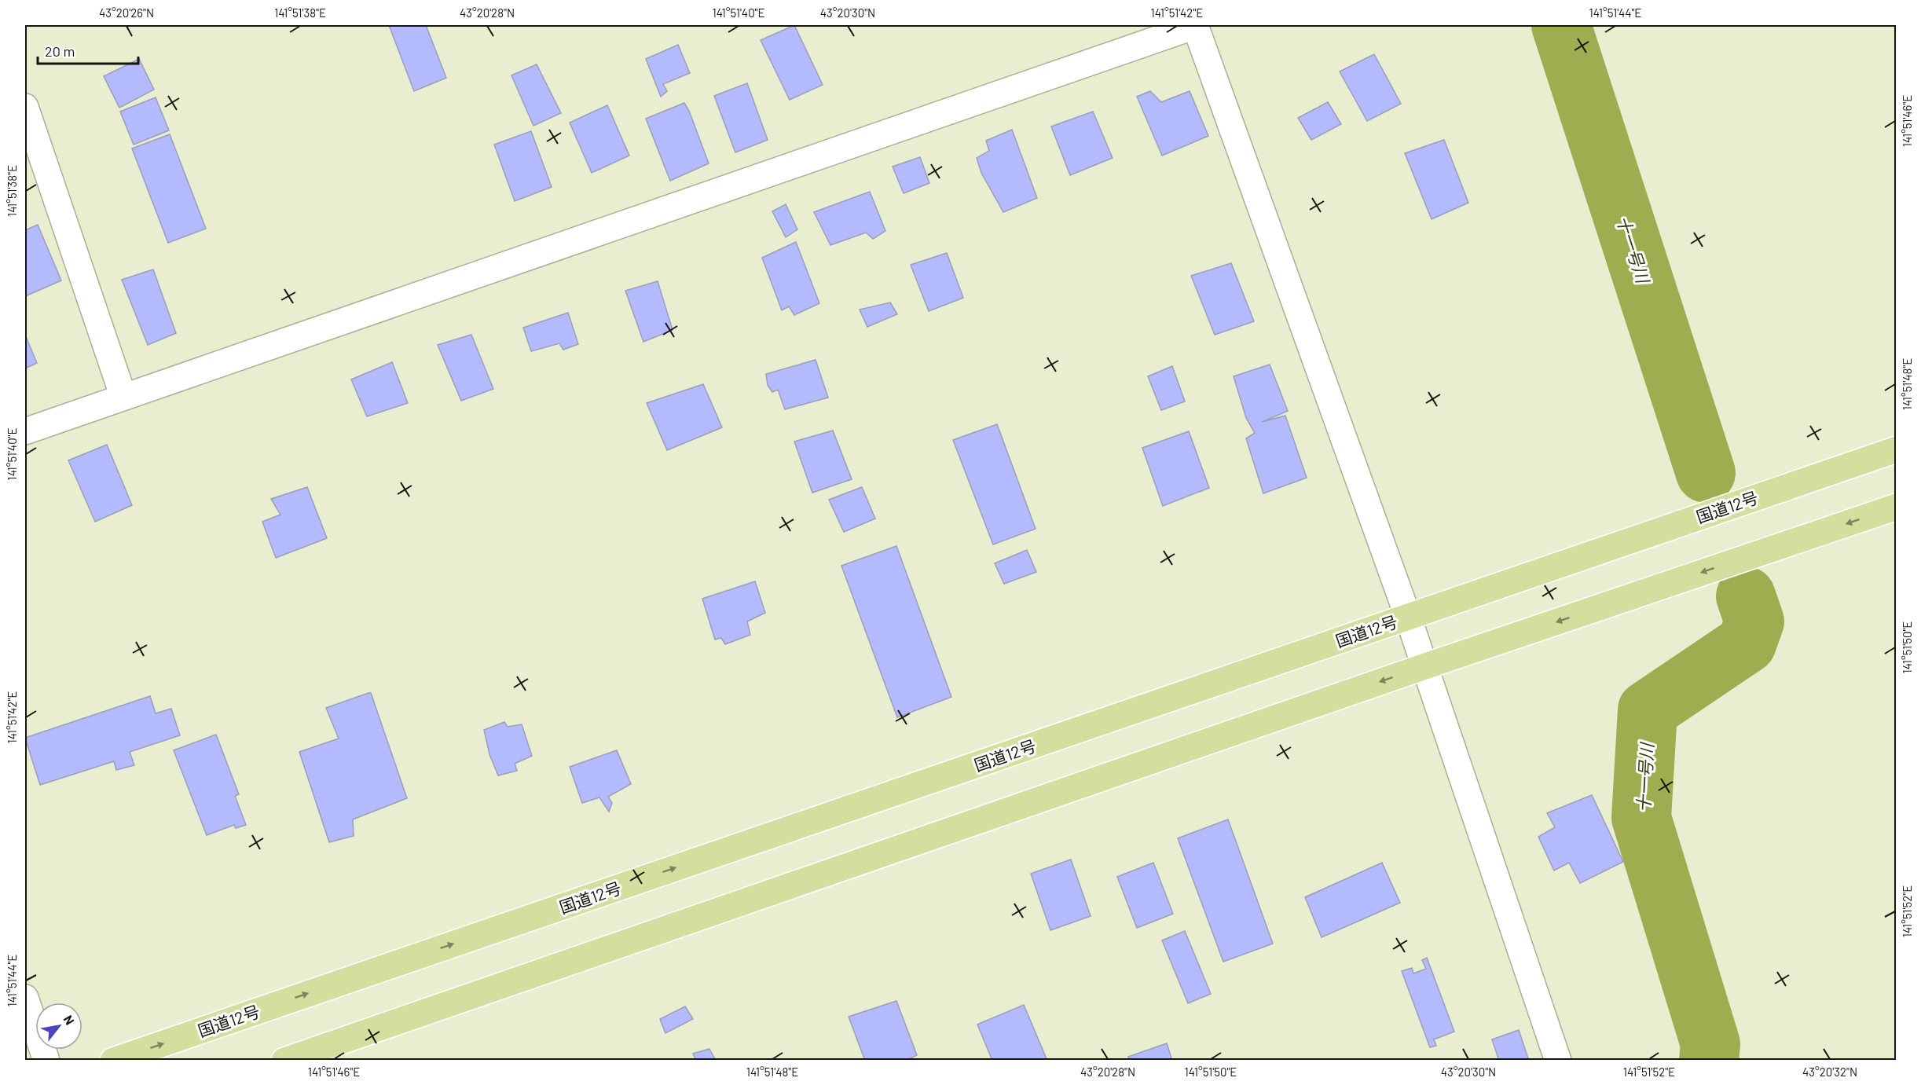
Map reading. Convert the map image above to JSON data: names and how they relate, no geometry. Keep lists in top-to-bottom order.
{
  "streets": {
    "highway": ["国道12号"]
  },
  "water": ["十一号川"],
  "scale_bar": "20 m",
  "north": "top right",
  "coordinates": [
    "43°20'26\"N",
    "141°51'38\"E",
    "43°20'28\"N",
    "141°51'40\"E",
    "43°20'30\"N",
    "141°51'42\"E",
    "141°51'44\"E",
    "141°51'46\"E",
    "141°51'48\"E",
    "141°51'50\"E",
    "141°51'52\"E",
    "43°20'32\"N"
  ]
}
